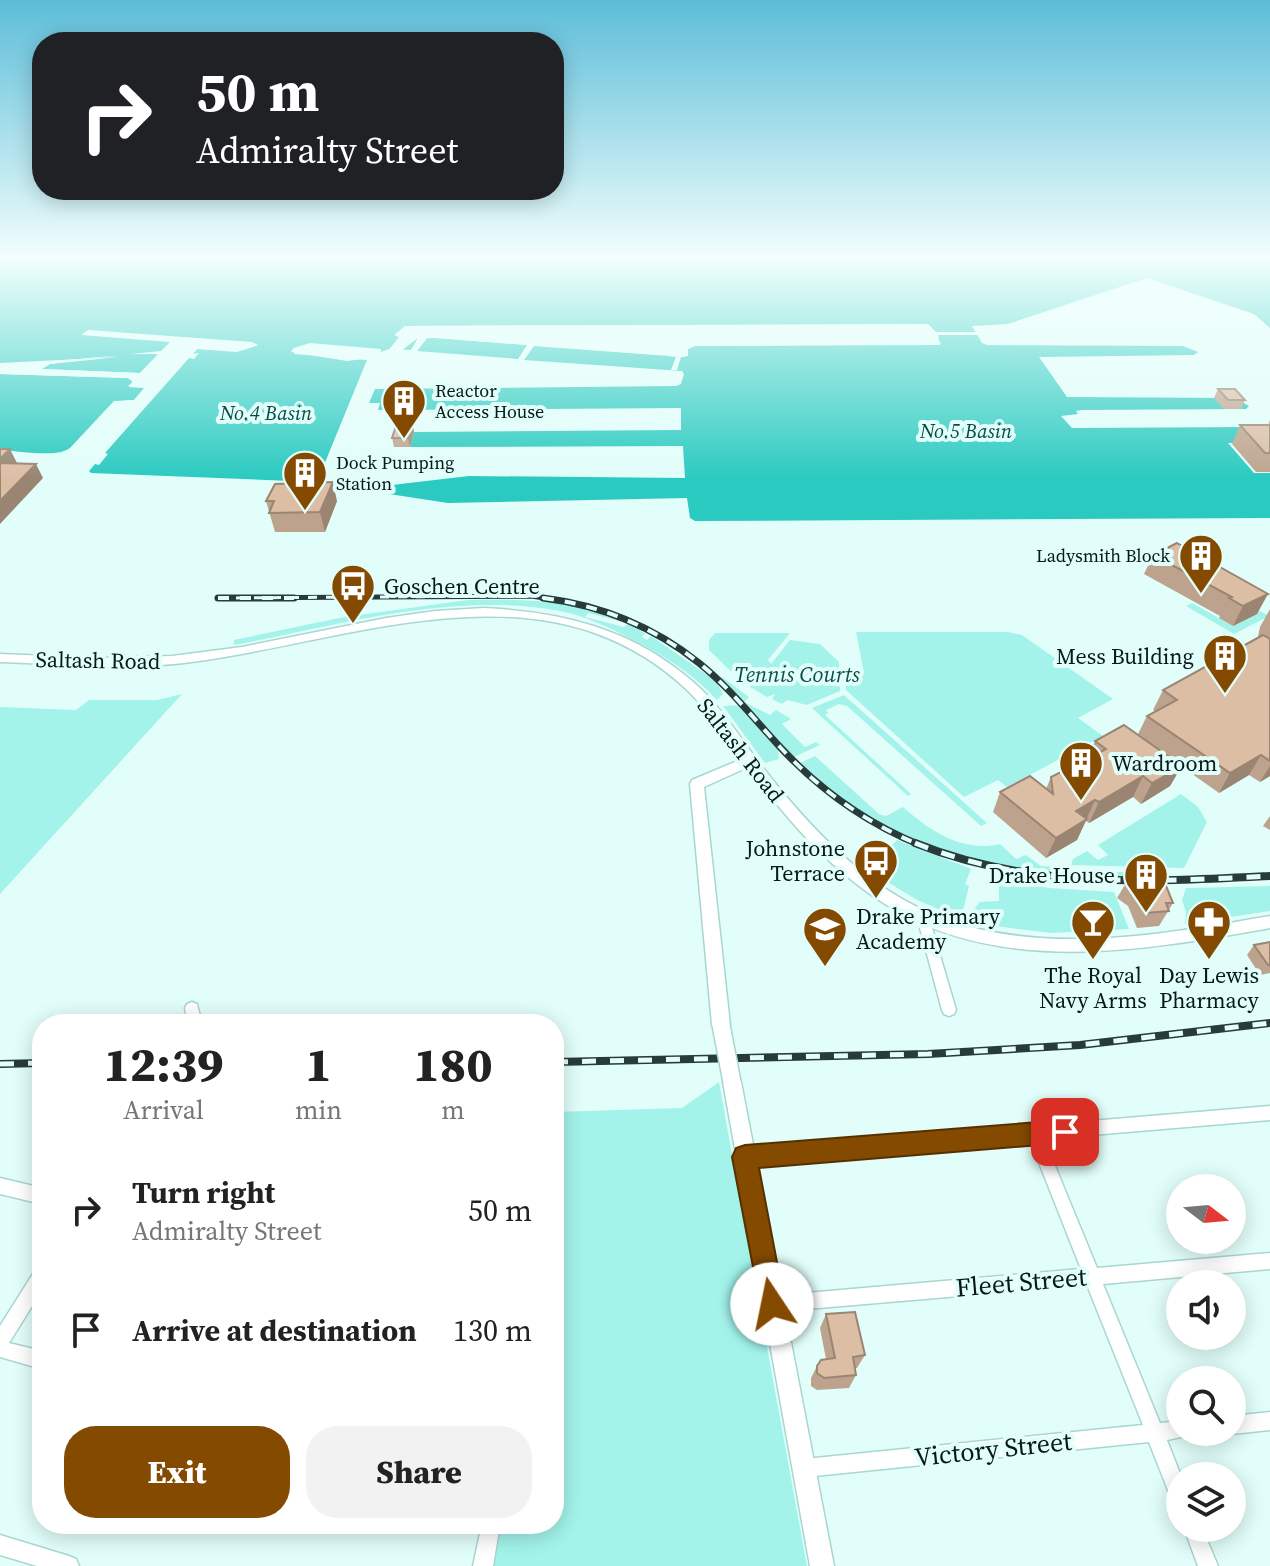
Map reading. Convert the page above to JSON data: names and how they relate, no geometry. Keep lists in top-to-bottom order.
{
  "streets": {
    "main road": ["Saltash Road"],
    "street": ["Fleet Street", "Victory Street"]
  },
  "water": ["No.4 Basin", "No.5 Basin"],
  "parks": ["Tennis Courts"],
  "places": {
    "building": [
      "Reactor Access House",
      "Dock Pumping Station",
      "Ladysmith Block",
      "Mess Building",
      "Wardroom",
      "Drake House"
    ],
    "bus stop": ["Goschen Centre", "Johnstone Terrace"],
    "bar": ["The Royal Navy Arms"],
    "pharmacy": ["Day Lewis Pharmacy"],
    "school or university": ["Drake Primary Academy"]
  },
  "north": "right",
  "page": {
    "turn": ["50 m", "Admiralty Street"],
    "eta": [
      "12:39",
      "Arrival",
      "1",
      "min",
      "180",
      "m"
    ],
    "list": [
      {
        "name": "Turn right",
        "note": "Admiralty Street",
        "value": "50 m"
      },
      {
        "name": "Arrive at destination",
        "value": "130 m"
      }
    ],
    "buttons": ["Exit", "Share"]
  }
}
